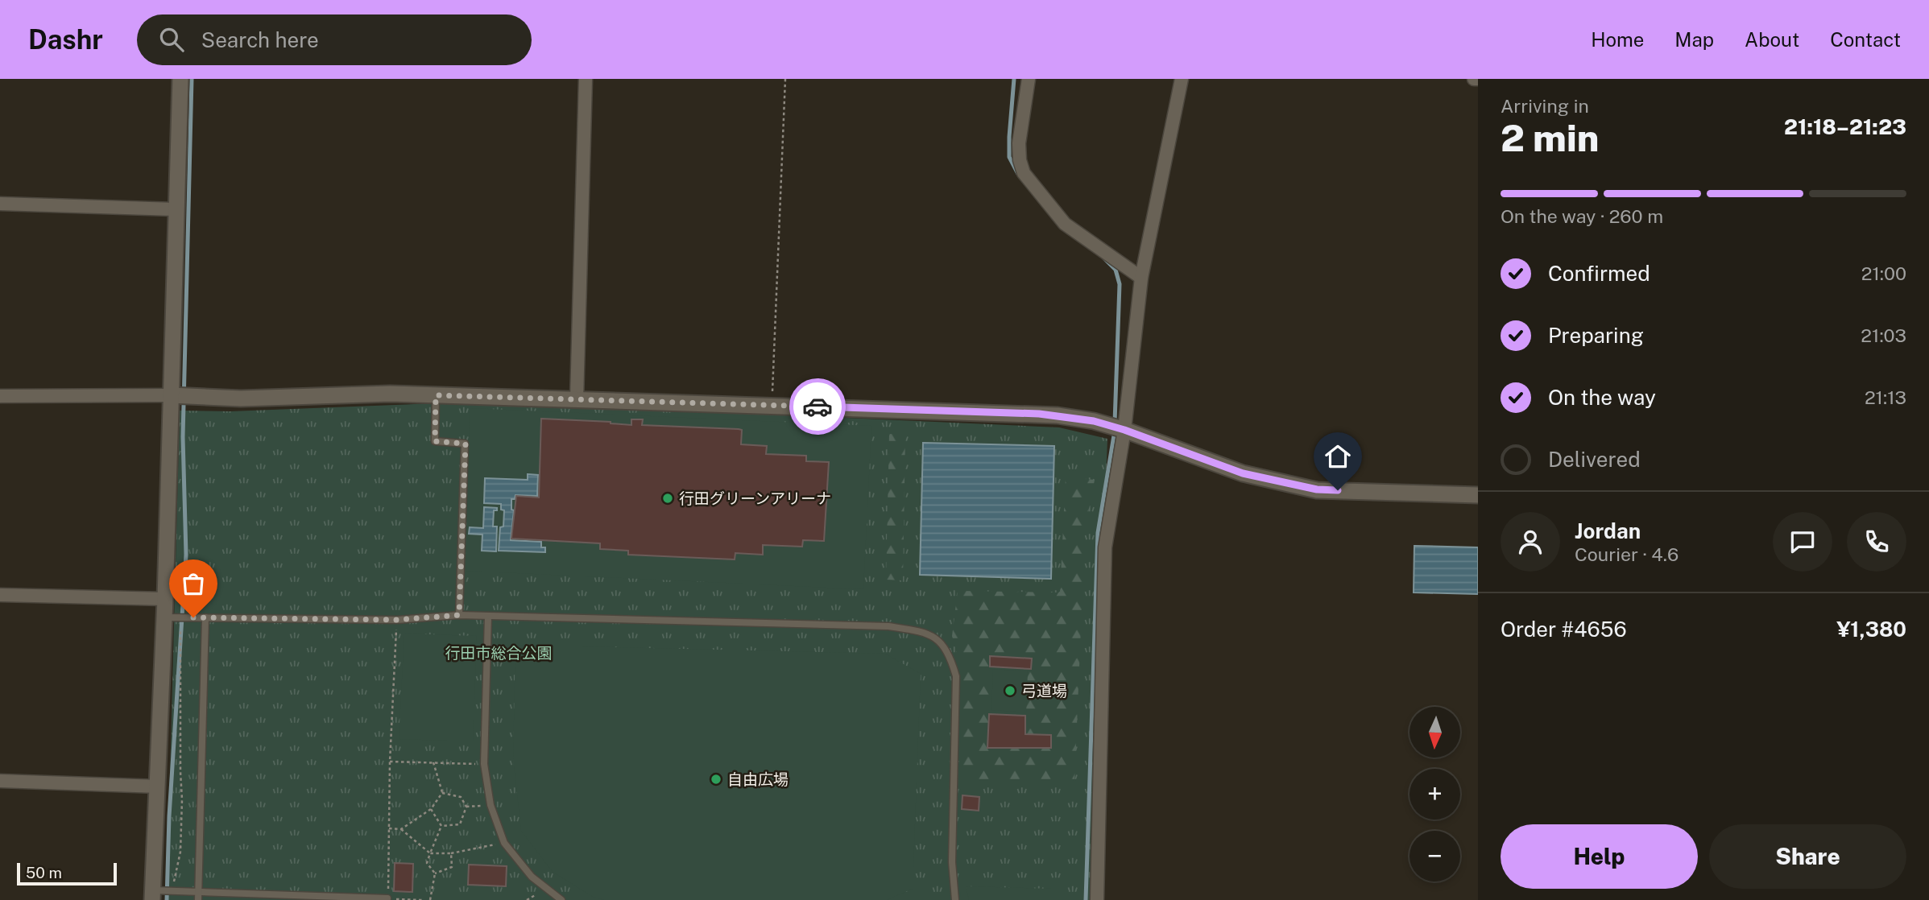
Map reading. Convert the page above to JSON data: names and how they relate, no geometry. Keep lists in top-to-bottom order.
{
  "parks": ["行田市総合公園"],
  "places": ["行田グリーンアリーナ", "弓道場", "自由広場"],
  "scale_bar": "50 m",
  "north": "bottom",
  "page": {
    "header": "Dashr",
    "search": "Search here",
    "nav": [
      "Home",
      "Map",
      "About",
      "Contact"
    ],
    "heading": ["2 min", "Arriving in", "21:18–21:23"],
    "panel": [
      "Jordan",
      "Courier · 4.6",
      "Order #4656",
      "¥1,380"
    ],
    "bar": "On the way · 260 m",
    "list": [
      ["Confirmed", "21:00"],
      ["Preparing", "21:03"],
      ["On the way", "21:13"],
      "Delivered"
    ],
    "map_buttons": ["+", "−"],
    "buttons": ["Help", "Share"],
    "scale": "50 m"
  }
}
